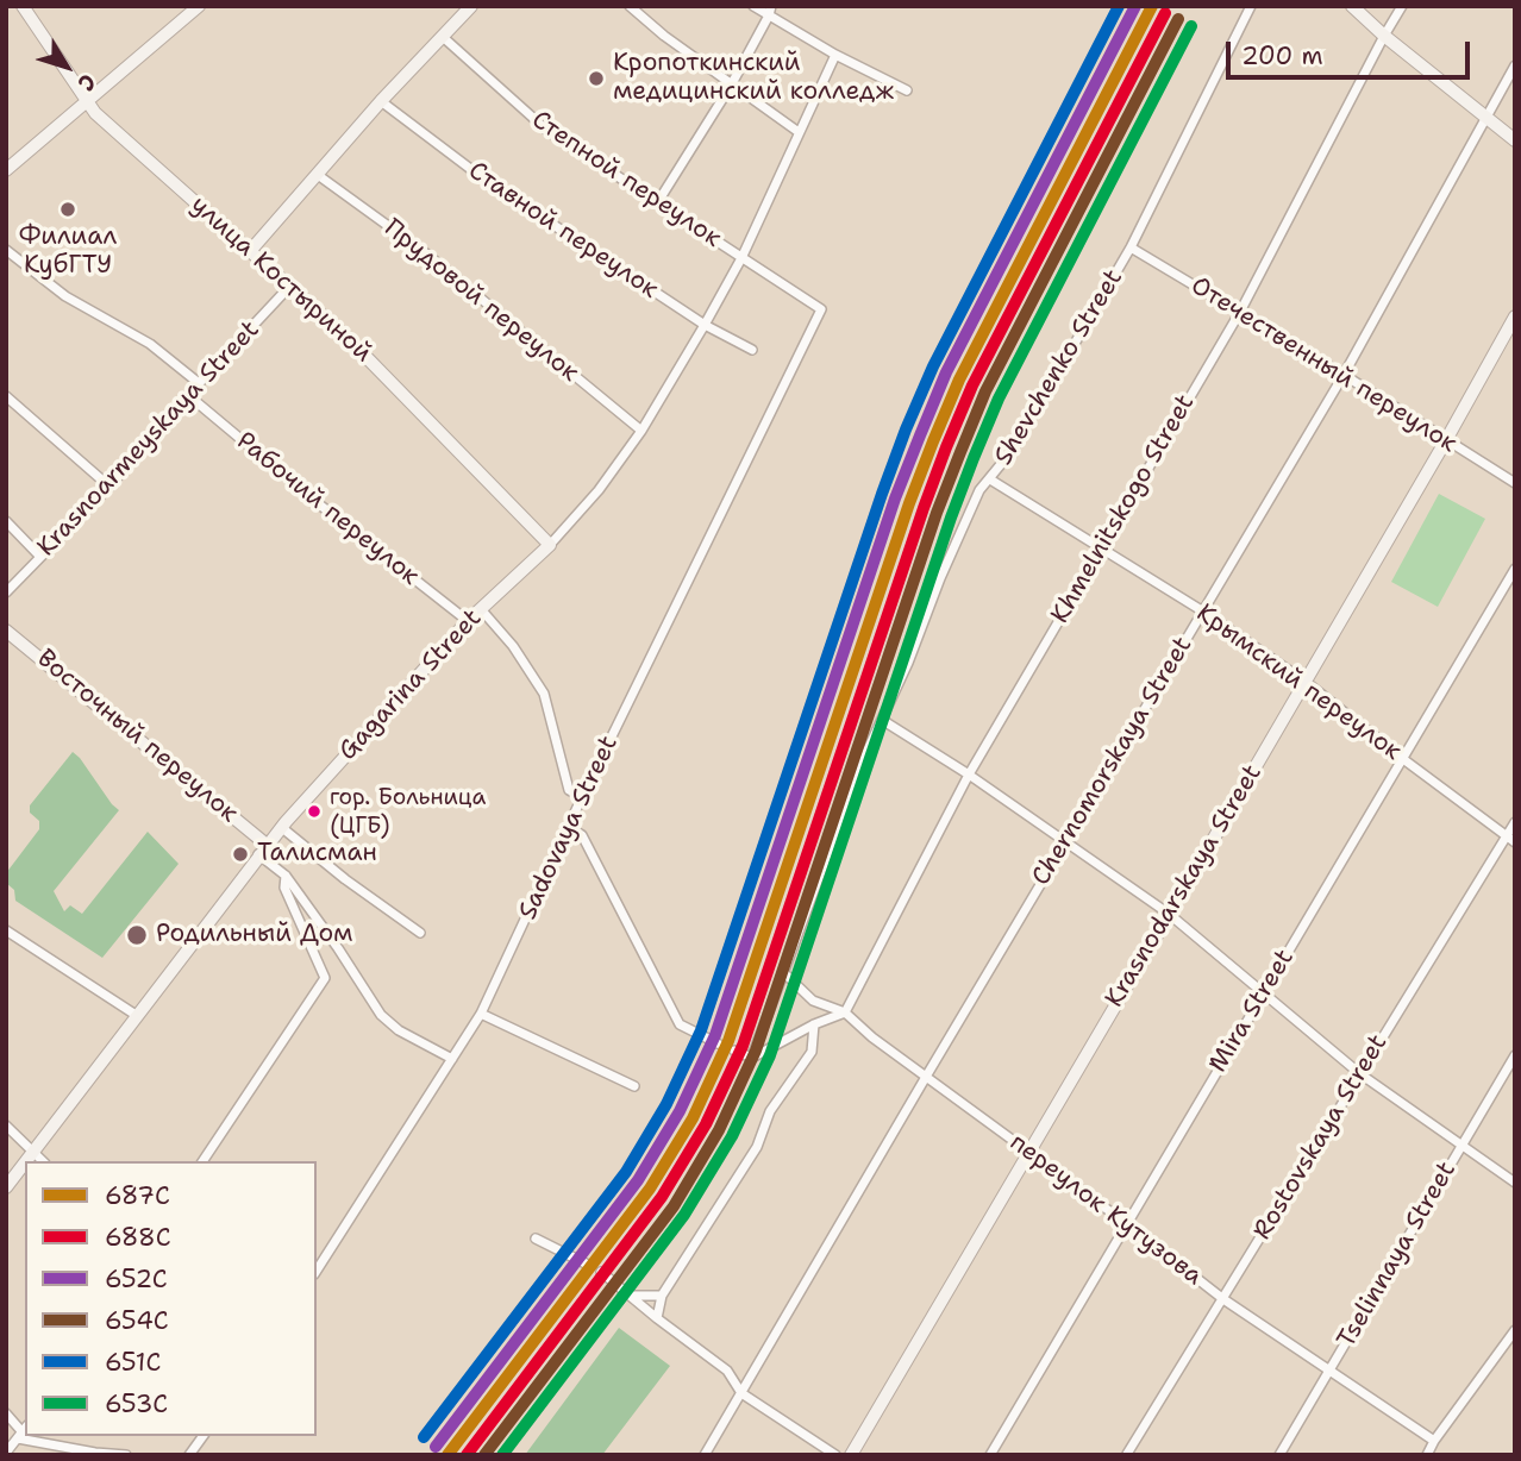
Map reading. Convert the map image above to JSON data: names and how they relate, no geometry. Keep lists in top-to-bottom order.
{
  "streets": {
    "street": [
      "Степной переулок",
      "Ставной переулок",
      "улица Костыриной",
      "Прудовой переулок",
      "Отечественный переулок",
      "Shevchenko Street",
      "Krasnoarmeyskaya Street",
      "Рабочий переулок",
      "Khmelnitskogo Street",
      "Крымский переулок",
      "Gagarina Street",
      "Восточный переулок",
      "Chernomorskaya Street",
      "Sadovaya Street",
      "Krasnodarskaya Street",
      "Mira Street",
      "Rostovskaya Street",
      "переулок Кутузова",
      "Tselinnaya Street"
    ]
  },
  "crossings": [
    ["Степной переулок", "Gagarina Street"],
    ["Степной переулок", "Sadovaya Street"],
    ["Ставной переулок", "Gagarina Street"],
    ["улица Костыриной", "Krasnoarmeyskaya Street"],
    ["улица Костыриной", "Gagarina Street"],
    ["Прудовой переулок", "Gagarina Street"],
    ["Отечественный переулок", "Shevchenko Street"],
    ["Отечественный переулок", "Khmelnitskogo Street"],
    ["Отечественный переулок", "Chernomorskaya Street"],
    ["Отечественный переулок", "Krasnodarskaya Street"],
    ["Shevchenko Street", "Крымский переулок"],
    ["Shevchenko Street", "переулок Кутузова"],
    ["Krasnoarmeyskaya Street", "Рабочий переулок"],
    ["Рабочий переулок", "Gagarina Street"],
    ["Khmelnitskogo Street", "Крымский переулок"],
    ["Khmelnitskogo Street", "переулок Кутузова"],
    ["Крымский переулок", "Chernomorskaya Street"],
    ["Крымский переулок", "Krasnodarskaya Street"],
    ["Крымский переулок", "Mira Street"],
    ["Крымский переулок", "Rostovskaya Street"],
    ["Gagarina Street", "Восточный переулок"],
    ["Chernomorskaya Street", "переулок Кутузова"],
    ["Krasnodarskaya Street", "переулок Кутузова"],
    ["Mira Street", "переулок Кутузова"],
    ["Rostovskaya Street", "переулок Кутузова"],
    ["переулок Кутузова", "Tselinnaya Street"]
  ],
  "places": [
    "Кропоткинский медицинский колледж",
    "Филиал КубГТУ",
    "гор. Больница (ЦГБ)",
    "Талисман",
    "Родильный Дом"
  ],
  "lines": [
    "transit line 687С",
    "transit line 652С",
    "transit line 651С",
    "transit line 688С",
    "transit line 654С",
    "transit line 653С"
  ],
  "legend": [
    "687С",
    "688С",
    "652С",
    "654С",
    "651С",
    "653С"
  ],
  "scale_bar": "200 m",
  "north": "bottom right"
}
